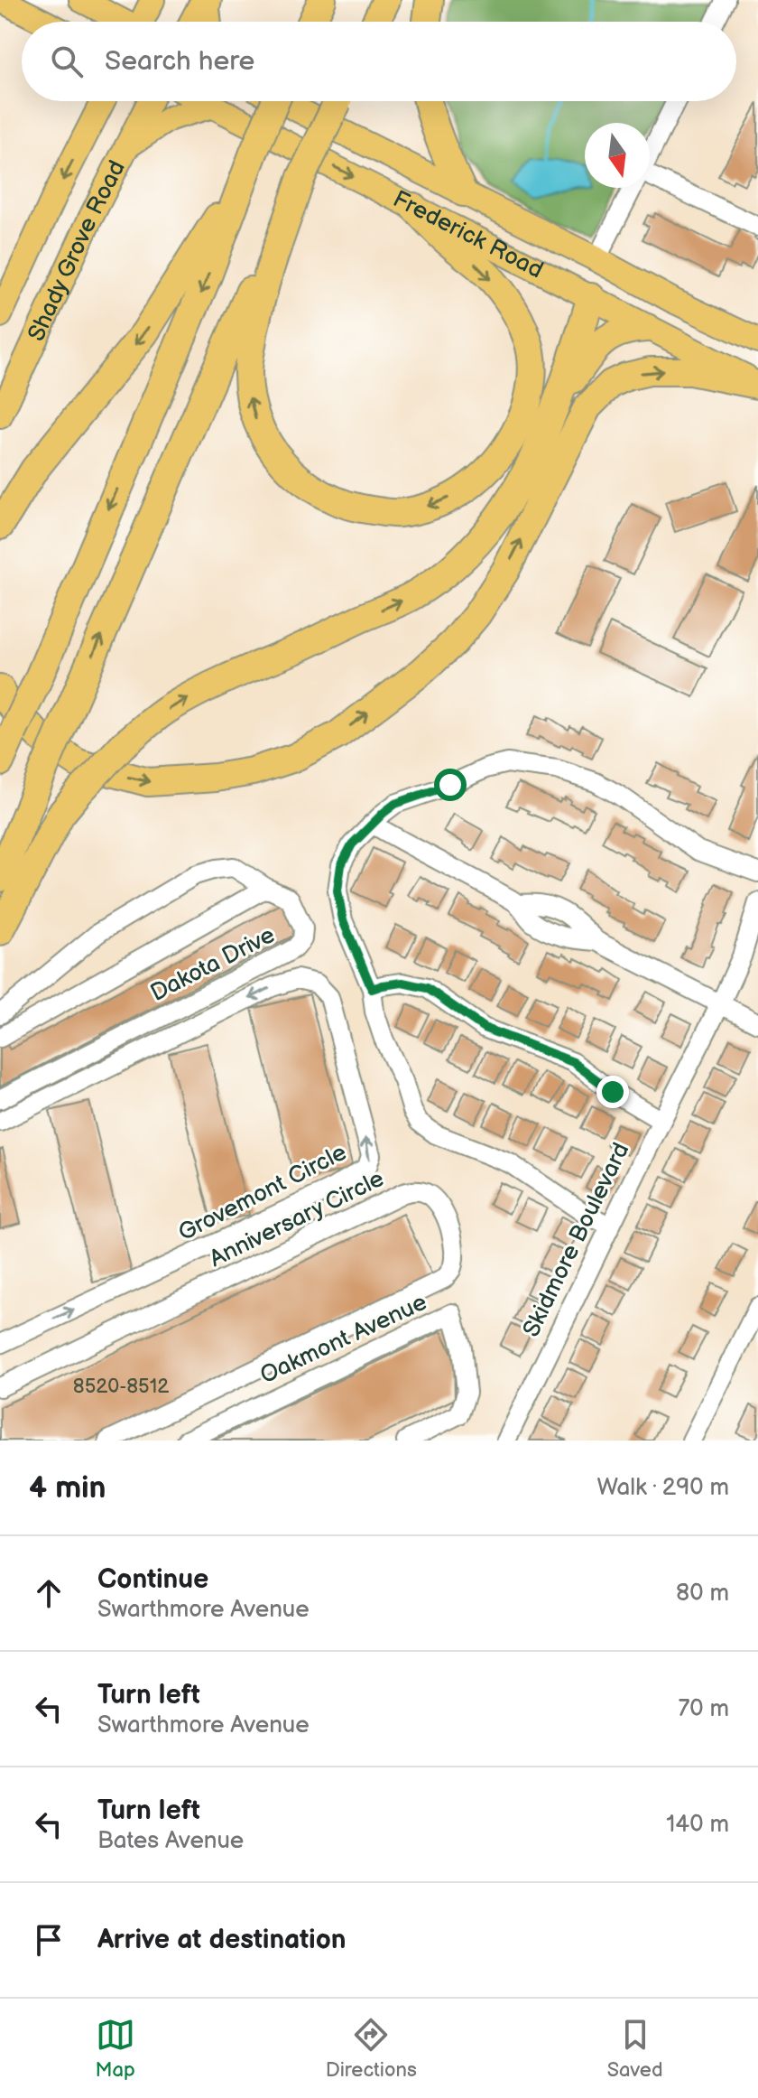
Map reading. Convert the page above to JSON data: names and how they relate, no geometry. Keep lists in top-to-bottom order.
{
  "streets": {
    "main road": ["Frederick Road", "Shady Grove Road"],
    "street": [
      "Dakota Drive",
      "Grovemont Circle",
      "Anniversary Circle",
      "Skidmore Boulevard",
      "Oakmont Avenue"
    ]
  },
  "house_numbers": ["8520-8512"],
  "north": "bottom",
  "page": {
    "search": "Search here",
    "heading": ["4 min", "Walk · 290 m"],
    "list": [
      ["Continue", "Swarthmore Avenue", "80 m"],
      ["Turn left", "Swarthmore Avenue", "70 m"],
      ["Turn left", "Bates Avenue", "140 m"],
      "Arrive at destination"
    ],
    "nav": ["Map", "Directions", "Saved"]
  }
}
